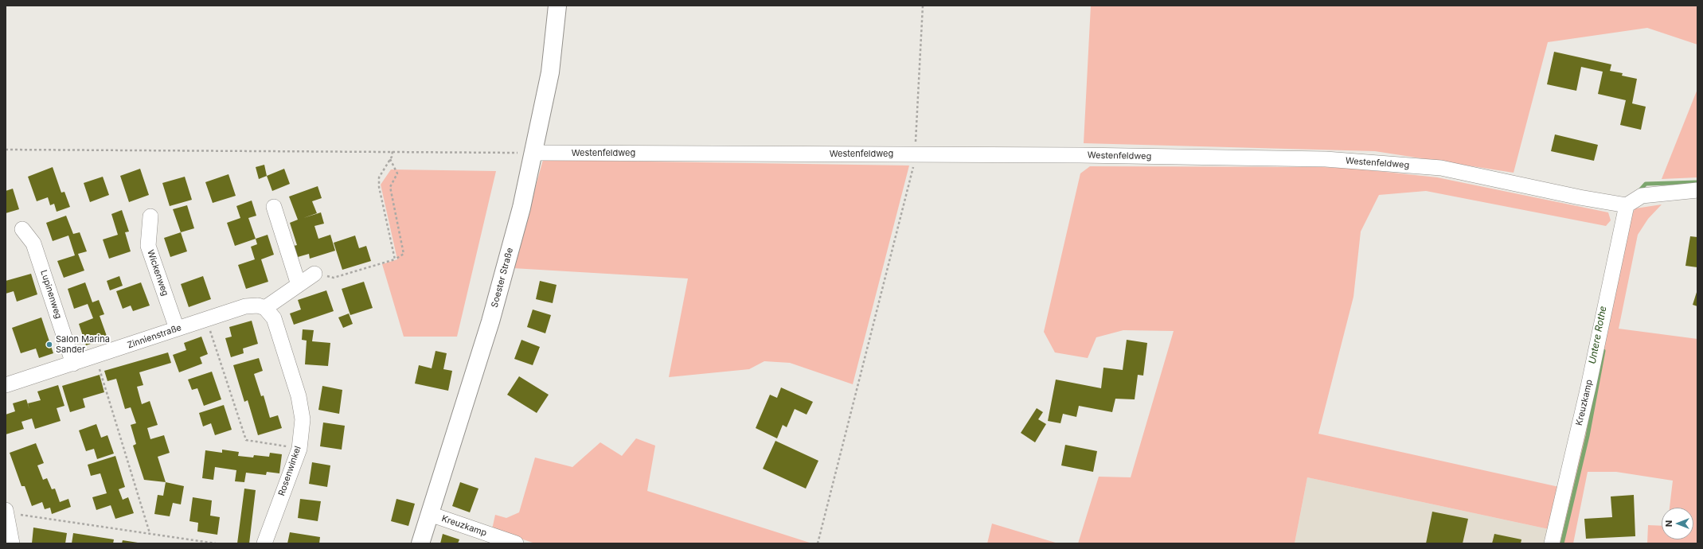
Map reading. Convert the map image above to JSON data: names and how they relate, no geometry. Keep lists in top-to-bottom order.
{
  "streets": {
    "main road": ["Soester Straße"],
    "street": [
      "Westenfeldweg",
      "Wickenweg",
      "Lupinenweg",
      "Zinnienstraße",
      "Kreuzkamp",
      "Rosenwinkel"
    ]
  },
  "crossings": [
    ["Westenfeldweg", "Soester Straße"],
    ["Westenfeldweg", "Kreuzkamp"],
    ["Wickenweg", "Zinnienstraße"],
    ["Soester Straße", "Kreuzkamp"],
    ["Lupinenweg", "Zinnienstraße"],
    ["Zinnienstraße", "Rosenwinkel"]
  ],
  "water": ["Untere Rothe"],
  "places": ["Salon Marina Sander"],
  "north": "left"
}
